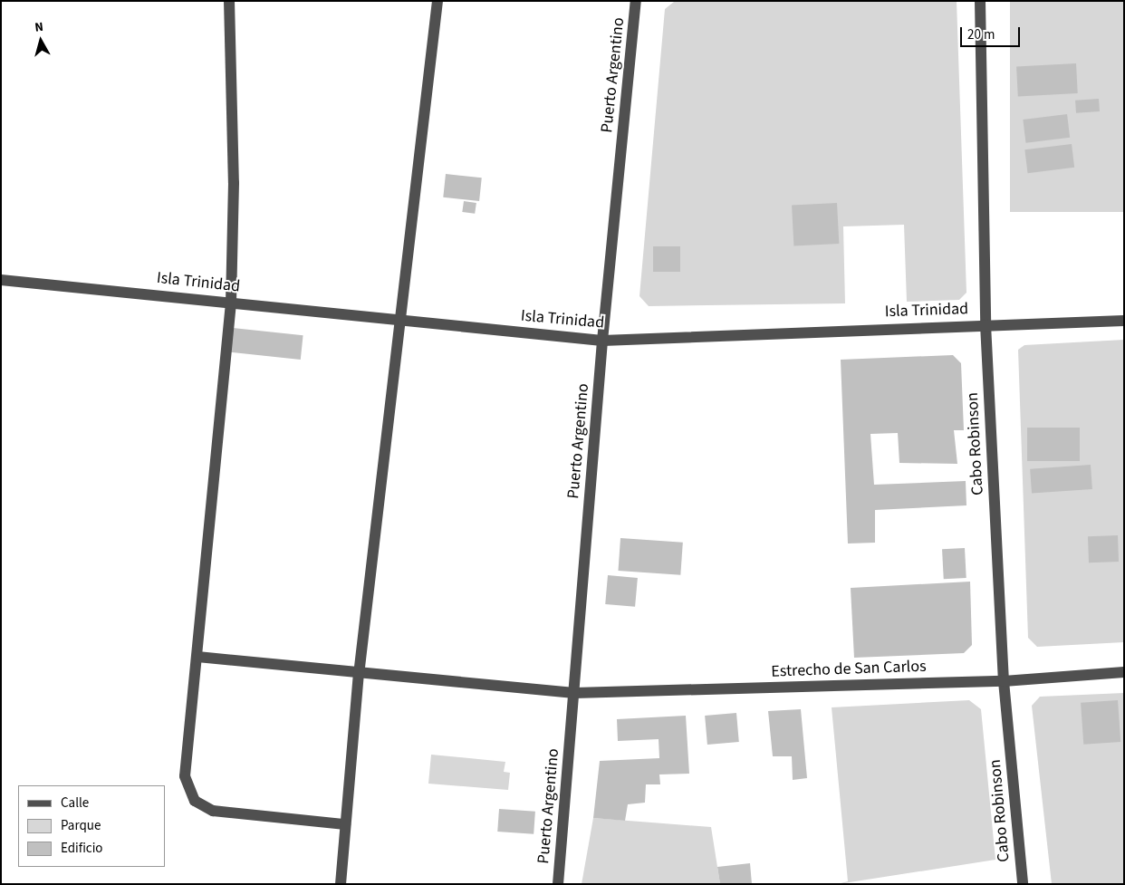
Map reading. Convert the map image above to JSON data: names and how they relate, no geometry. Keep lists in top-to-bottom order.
{
  "streets": {
    "street": [
      "Puerto Argentino",
      "Isla Trinidad",
      "Cabo Robinson",
      "Estrecho de San Carlos"
    ]
  },
  "crossings": [
    ["Puerto Argentino", "Isla Trinidad"],
    ["Puerto Argentino", "Estrecho de San Carlos"],
    ["Isla Trinidad", "Cabo Robinson"],
    ["Cabo Robinson", "Estrecho de San Carlos"]
  ],
  "legend": ["Calle", "Parque", "Edificio"],
  "scale_bar": "20 m",
  "north": "top"
}
